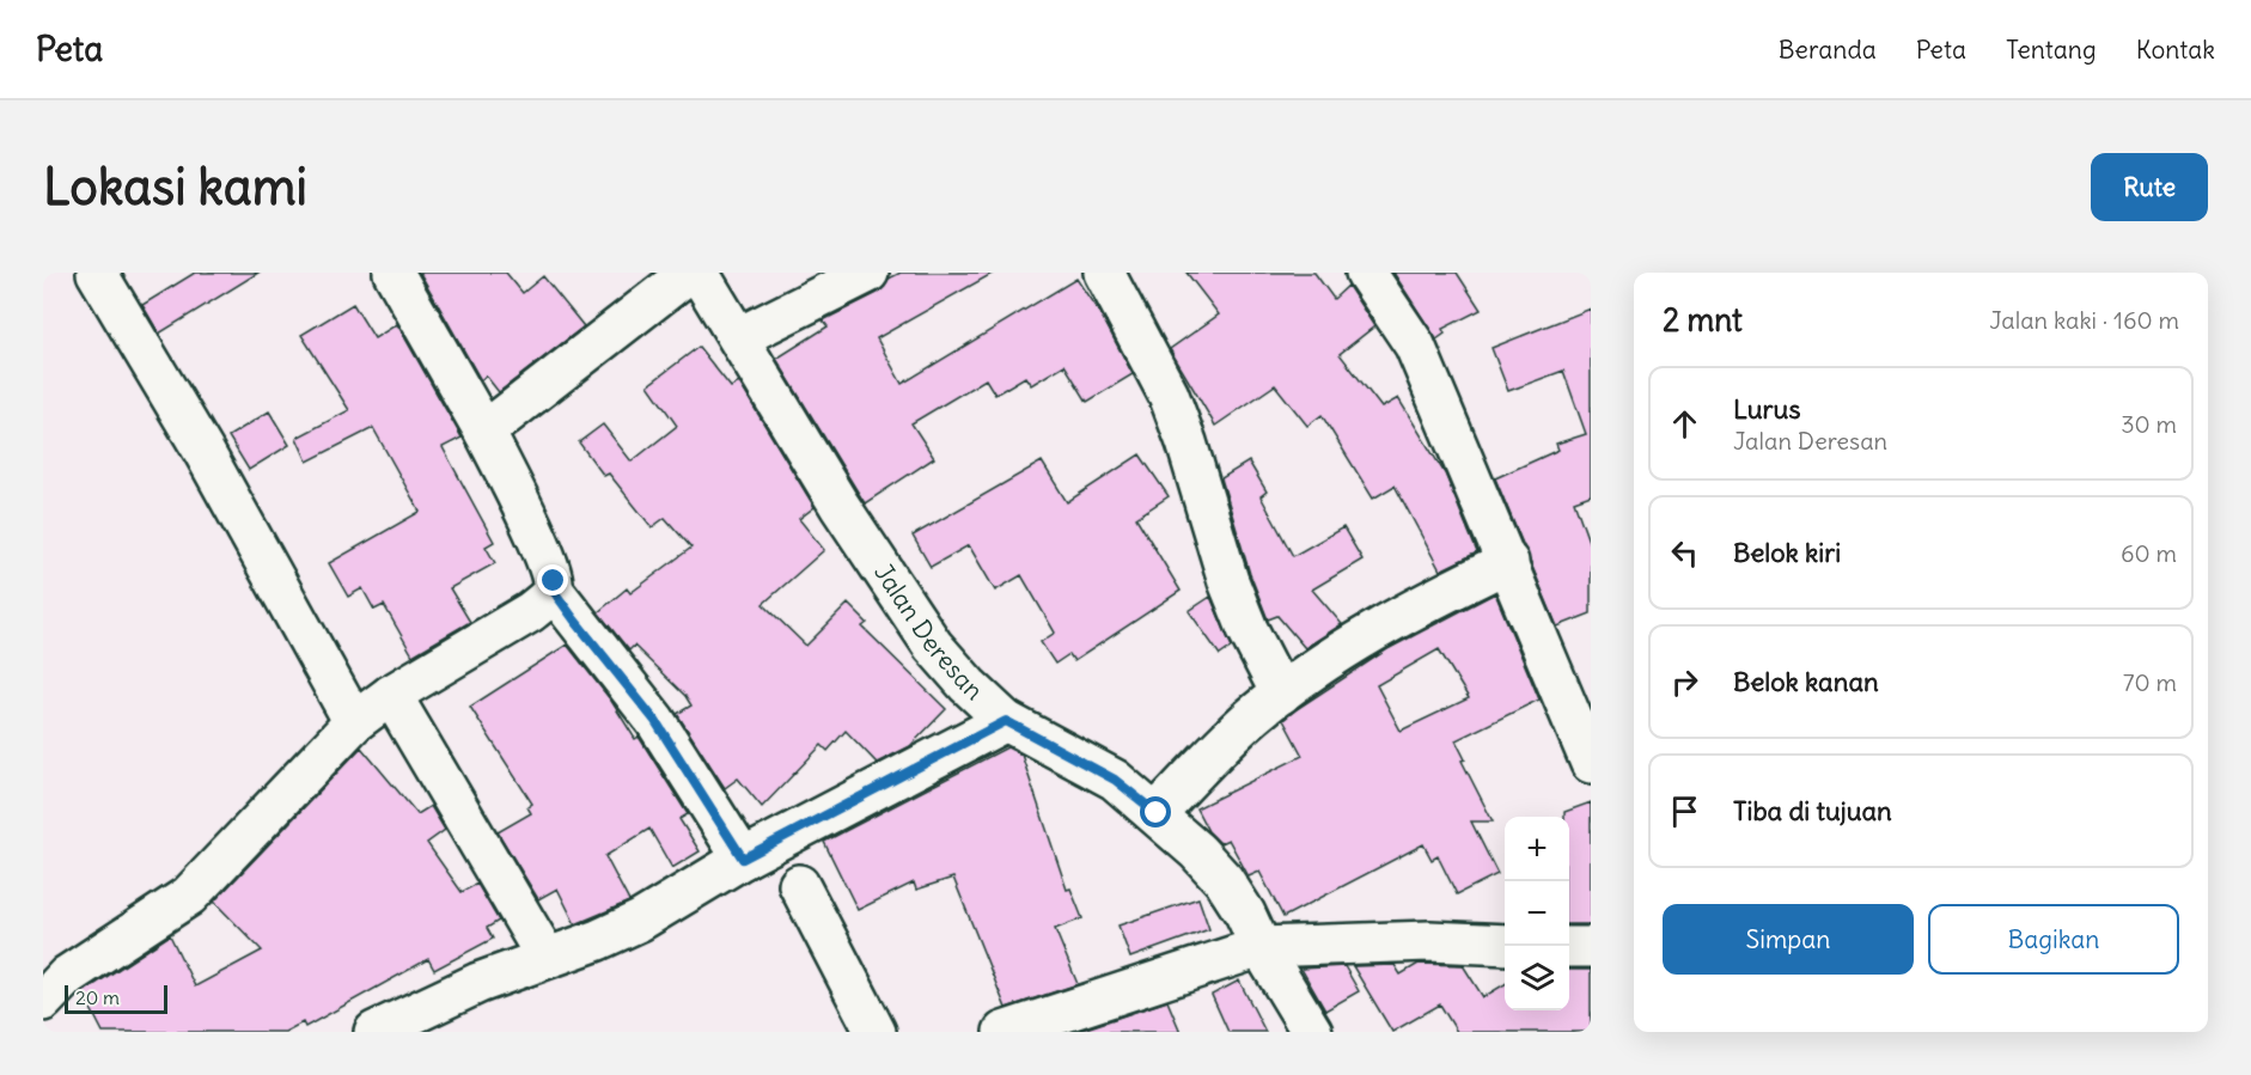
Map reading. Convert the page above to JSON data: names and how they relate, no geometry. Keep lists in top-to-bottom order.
{
  "streets": {
    "street": ["Jalan Deresan"]
  },
  "scale_bar": "20 m",
  "page": {
    "header": "Peta",
    "nav": [
      "Beranda",
      "Peta",
      "Tentang",
      "Kontak"
    ],
    "buttons": [
      "Rute",
      ["Simpan", "Bagikan"]
    ],
    "title": "Lokasi kami",
    "heading": ["2 mnt", "Jalan kaki · 160 m"],
    "list": [
      ["Lurus", "Jalan Deresan", "30 m"],
      ["Belok kiri", "60 m"],
      ["Belok kanan", "70 m"],
      "Tiba di tujuan"
    ],
    "map_buttons": ["+", "−"],
    "scale": "20 m"
  }
}
